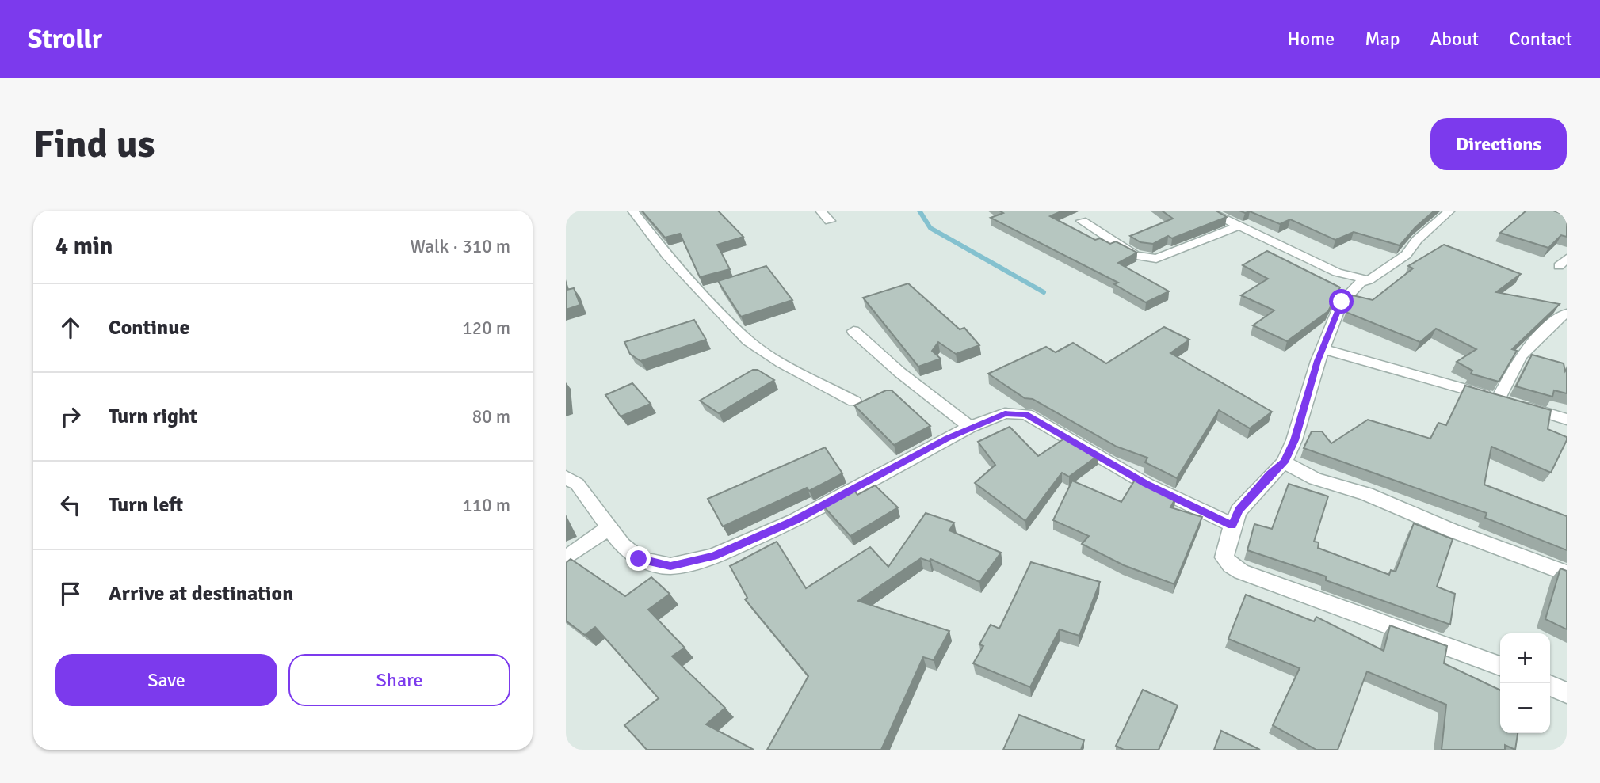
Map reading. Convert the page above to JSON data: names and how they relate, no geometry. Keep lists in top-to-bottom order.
{
  "page": {
    "header": "Strollr",
    "nav": [
      "Home",
      "Map",
      "About",
      "Contact"
    ],
    "buttons": [
      "Directions",
      ["Save", "Share"]
    ],
    "title": "Find us",
    "heading": ["4 min", "Walk · 310 m"],
    "list": [
      ["Continue", "120 m"],
      ["Turn right", "80 m"],
      ["Turn left", "110 m"],
      "Arrive at destination"
    ],
    "map_buttons": ["+", "−"]
  }
}
